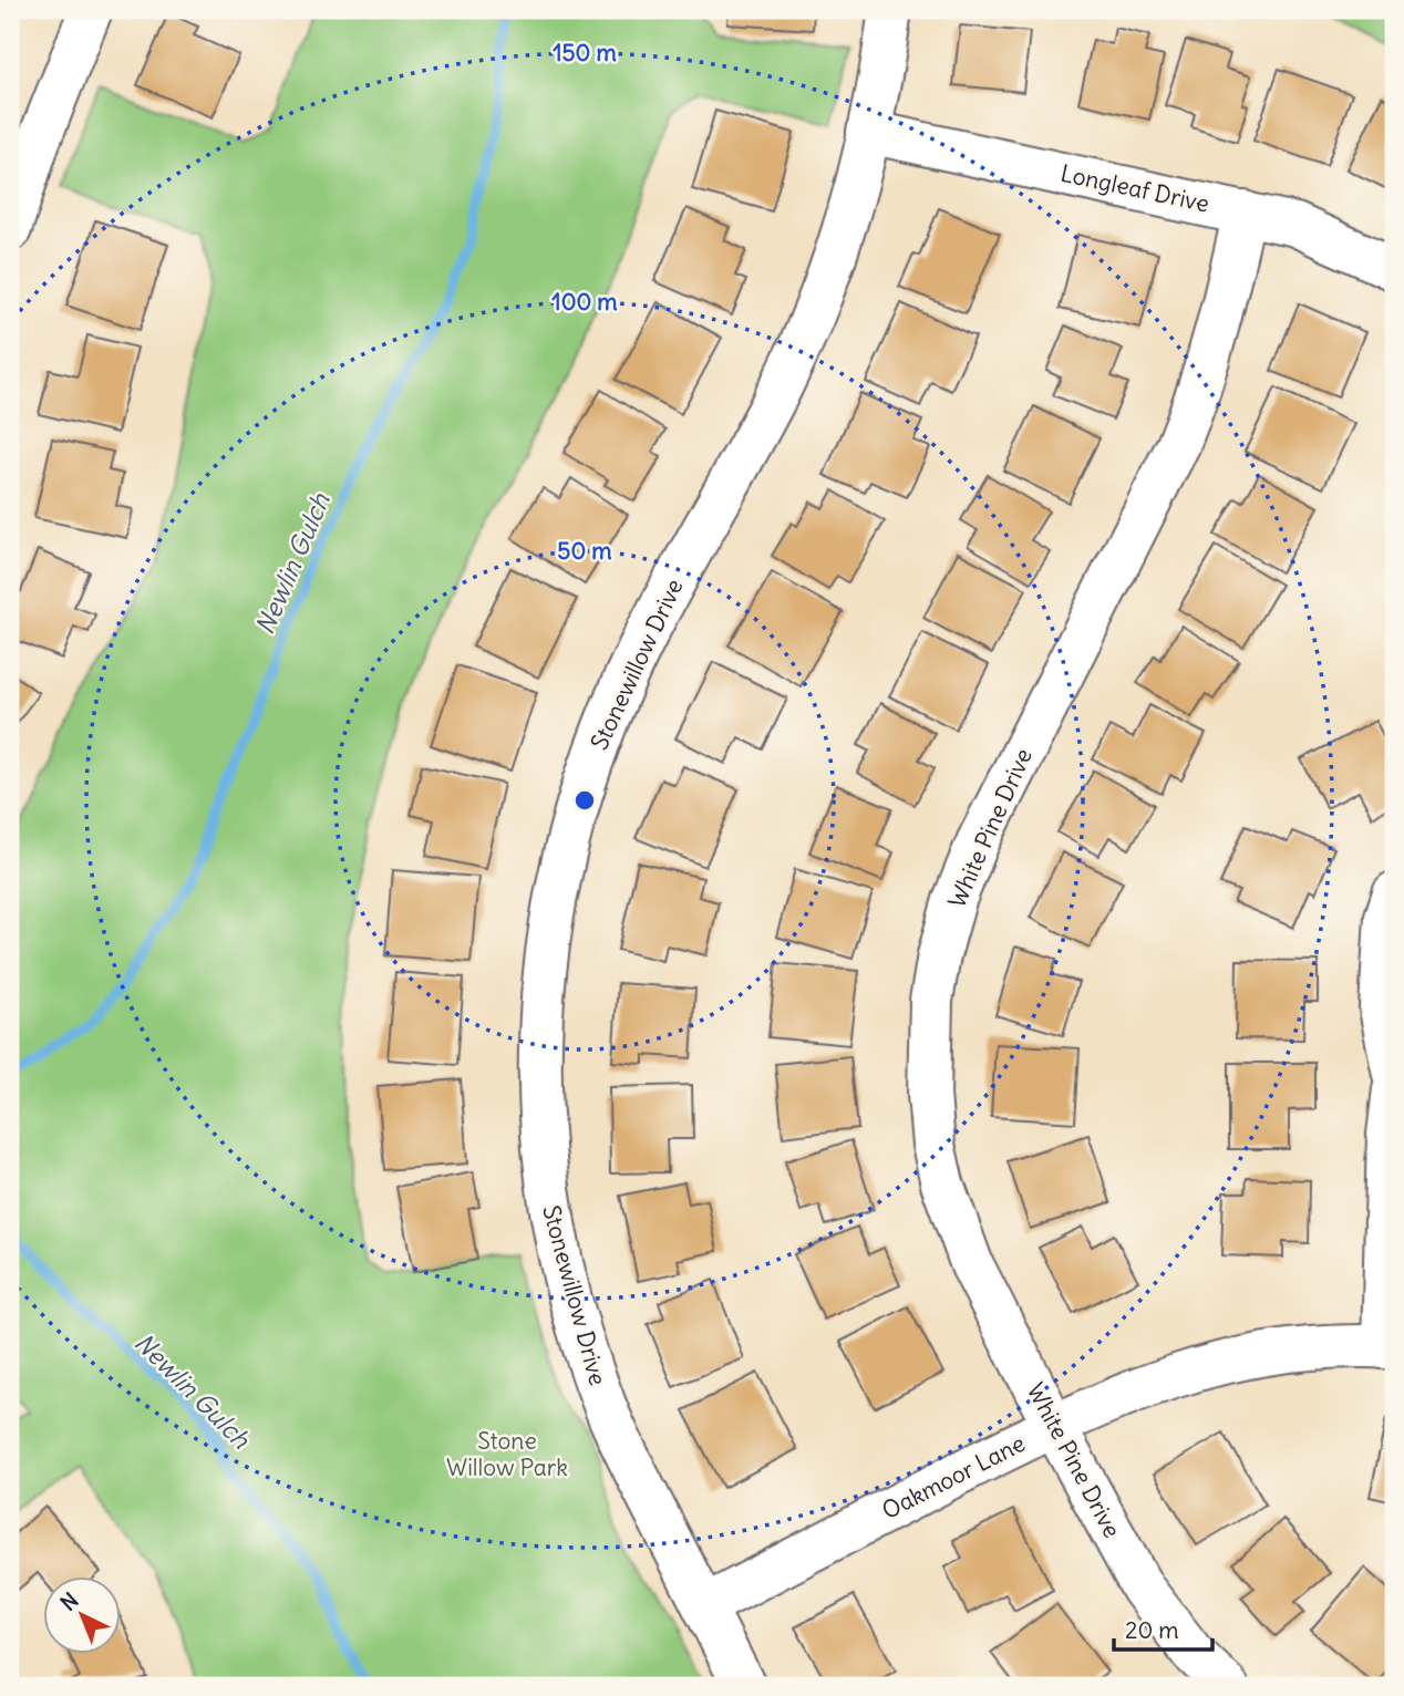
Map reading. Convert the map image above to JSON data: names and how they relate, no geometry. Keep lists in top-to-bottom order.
{
  "streets": {
    "street": [
      "Longleaf Drive",
      "Stonewillow Drive",
      "White Pine Drive",
      "Oakmoor Lane"
    ]
  },
  "crossings": [
    ["Longleaf Drive", "Stonewillow Drive"],
    ["Longleaf Drive", "White Pine Drive"],
    ["Stonewillow Drive", "Oakmoor Lane"],
    ["White Pine Drive", "Oakmoor Lane"]
  ],
  "water": ["Newlin Gulch"],
  "parks": ["Stone Willow Park"],
  "scale_bar": "20 m",
  "north": "top left",
  "rings": ["150 m", "100 m", "50 m"]
}
